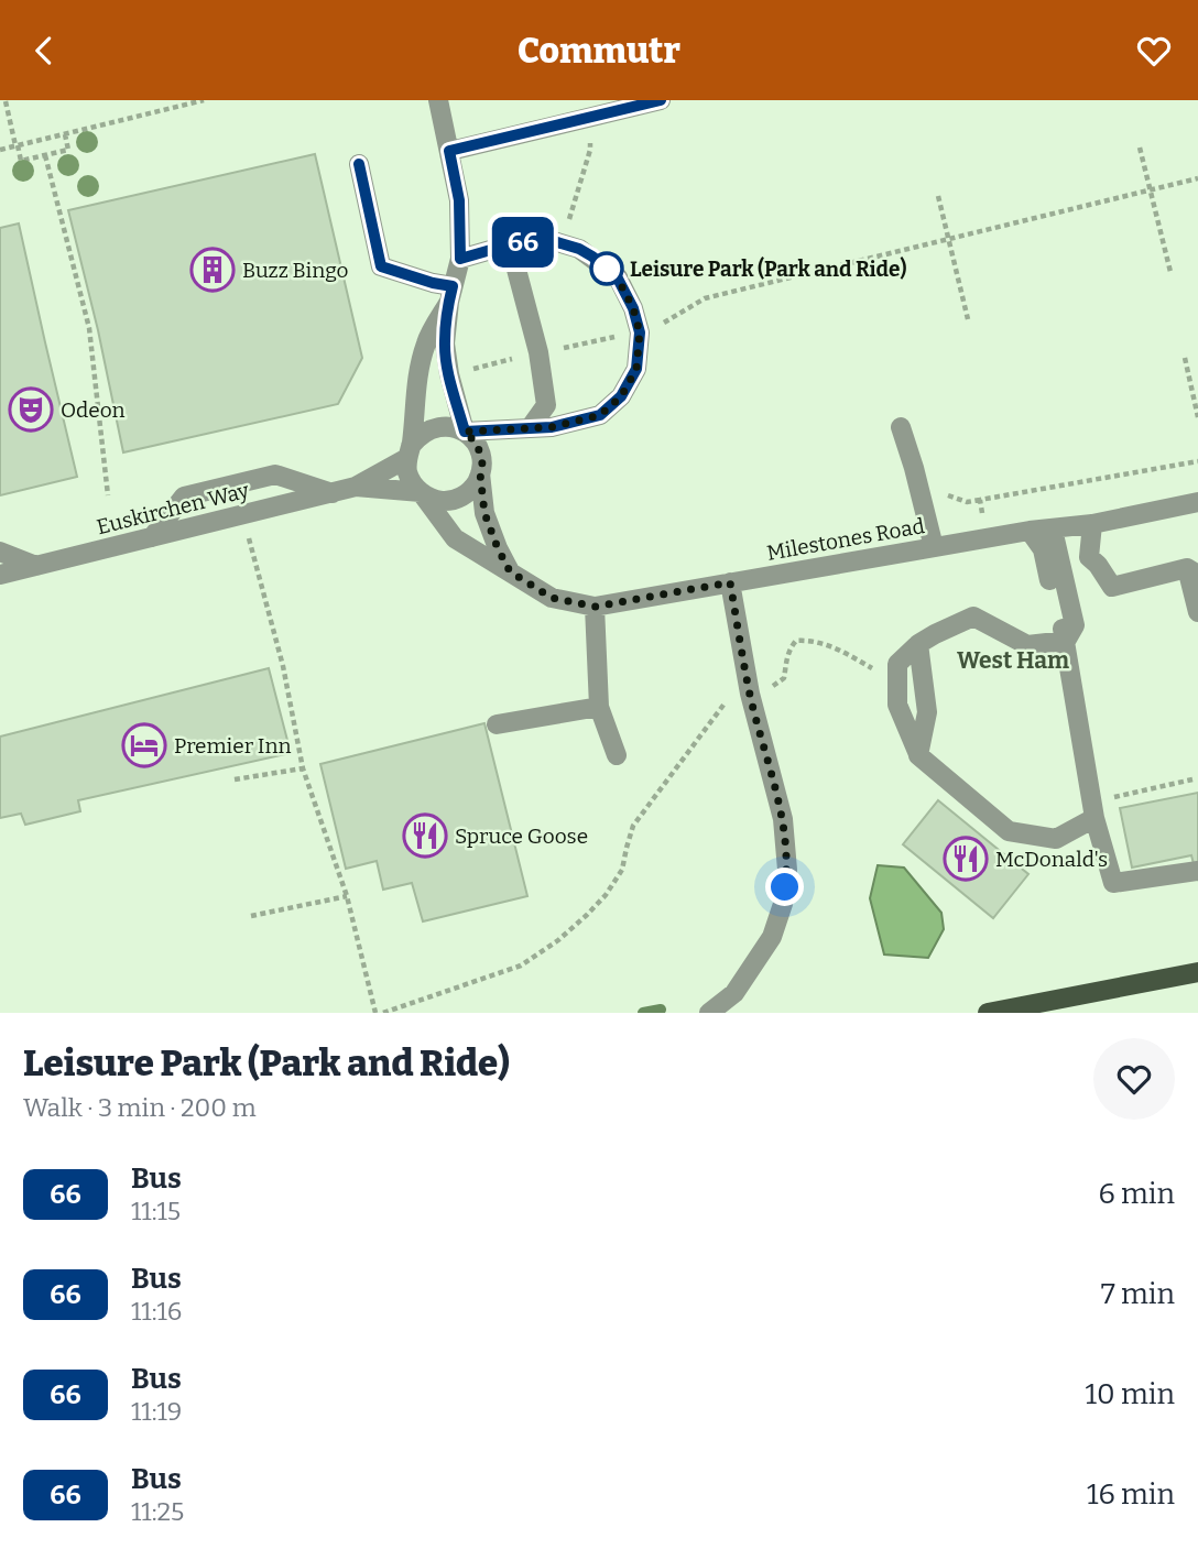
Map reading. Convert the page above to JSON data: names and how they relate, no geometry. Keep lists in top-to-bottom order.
{
  "streets": {
    "street": ["Euskirchen Way", "Milestones Road"]
  },
  "crossings": [
    ["Euskirchen Way", "Milestones Road"]
  ],
  "districts": ["West Ham"],
  "places": {
    "other": ["Leisure Park (Park and Ride)"],
    "building": ["Buzz Bingo"],
    "theatre": ["Odeon"],
    "hotel": ["Premier Inn"],
    "restaurant": ["Spruce Goose", "McDonald's"]
  },
  "lines": ["bus line 66"],
  "page": {
    "header": "Commutr",
    "on_map": "66",
    "heading": ["Leisure Park (Park and Ride)", "Walk · 3 min · 200 m"],
    "list": [
      {
        "mark": "66",
        "name": "Bus",
        "note": "11:15",
        "value": "6 min"
      },
      {
        "mark": "66",
        "name": "Bus",
        "note": "11:16",
        "value": "7 min"
      },
      {
        "mark": "66",
        "name": "Bus",
        "note": "11:19",
        "value": "10 min"
      },
      {
        "mark": "66",
        "name": "Bus",
        "note": "11:25",
        "value": "16 min"
      }
    ]
  }
}
